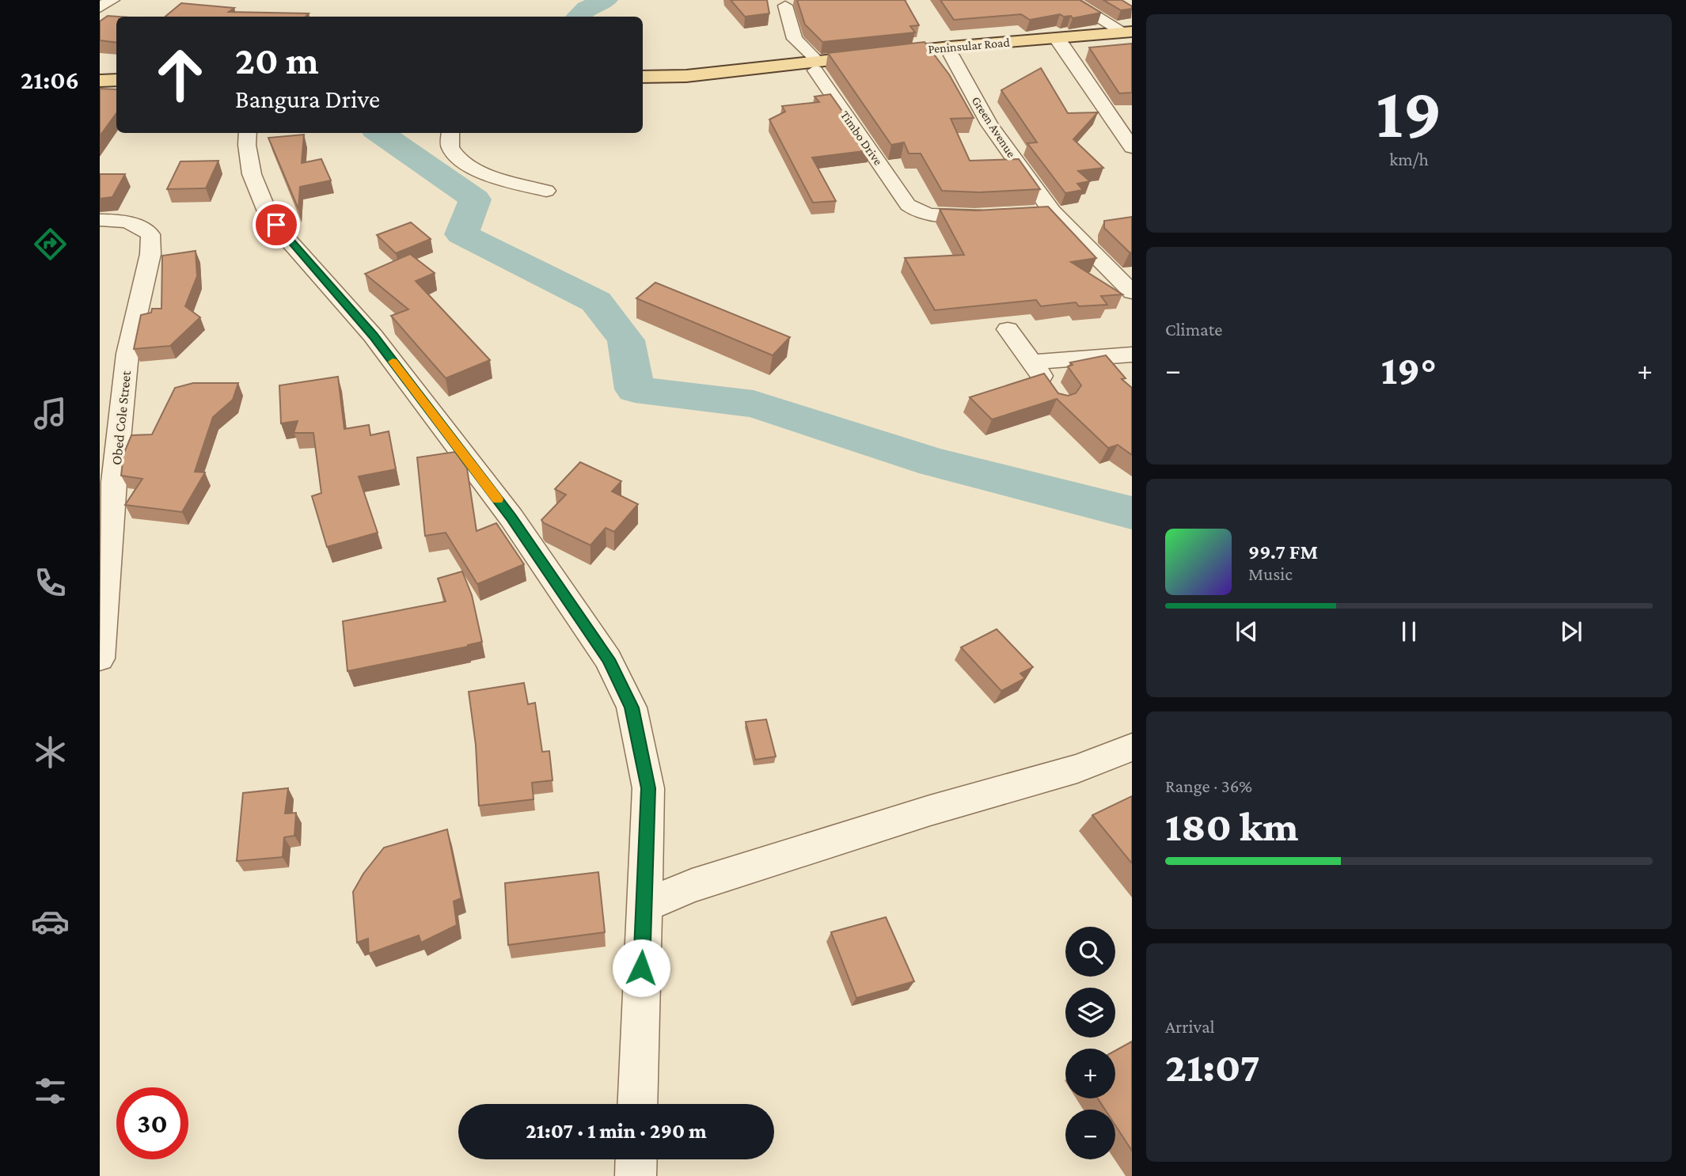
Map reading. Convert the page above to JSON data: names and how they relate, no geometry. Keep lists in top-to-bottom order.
{
  "streets": {
    "main road": ["Peninsular Road"],
    "street": ["Green Avenue", "Timbo Drive", "Obed Cole Street"]
  },
  "crossings": [
    ["Peninsular Road", "Green Avenue"],
    ["Peninsular Road", "Timbo Drive"]
  ],
  "page": {
    "tabs": "21:06",
    "tile": [
      ["19", "km/h"],
      "Climate",
      ["Range · 36%", "180 km"],
      ["Arrival", "21:07"]
    ],
    "turn": ["20 m", "Bangura Drive"],
    "heat": ["−", "19°", "+"],
    "song": ["99.7 FM", "Music"],
    "map_buttons": ["+", "−"],
    "limit": "30",
    "trip": "21:07 · 1 min · 290 m"
  }
}
